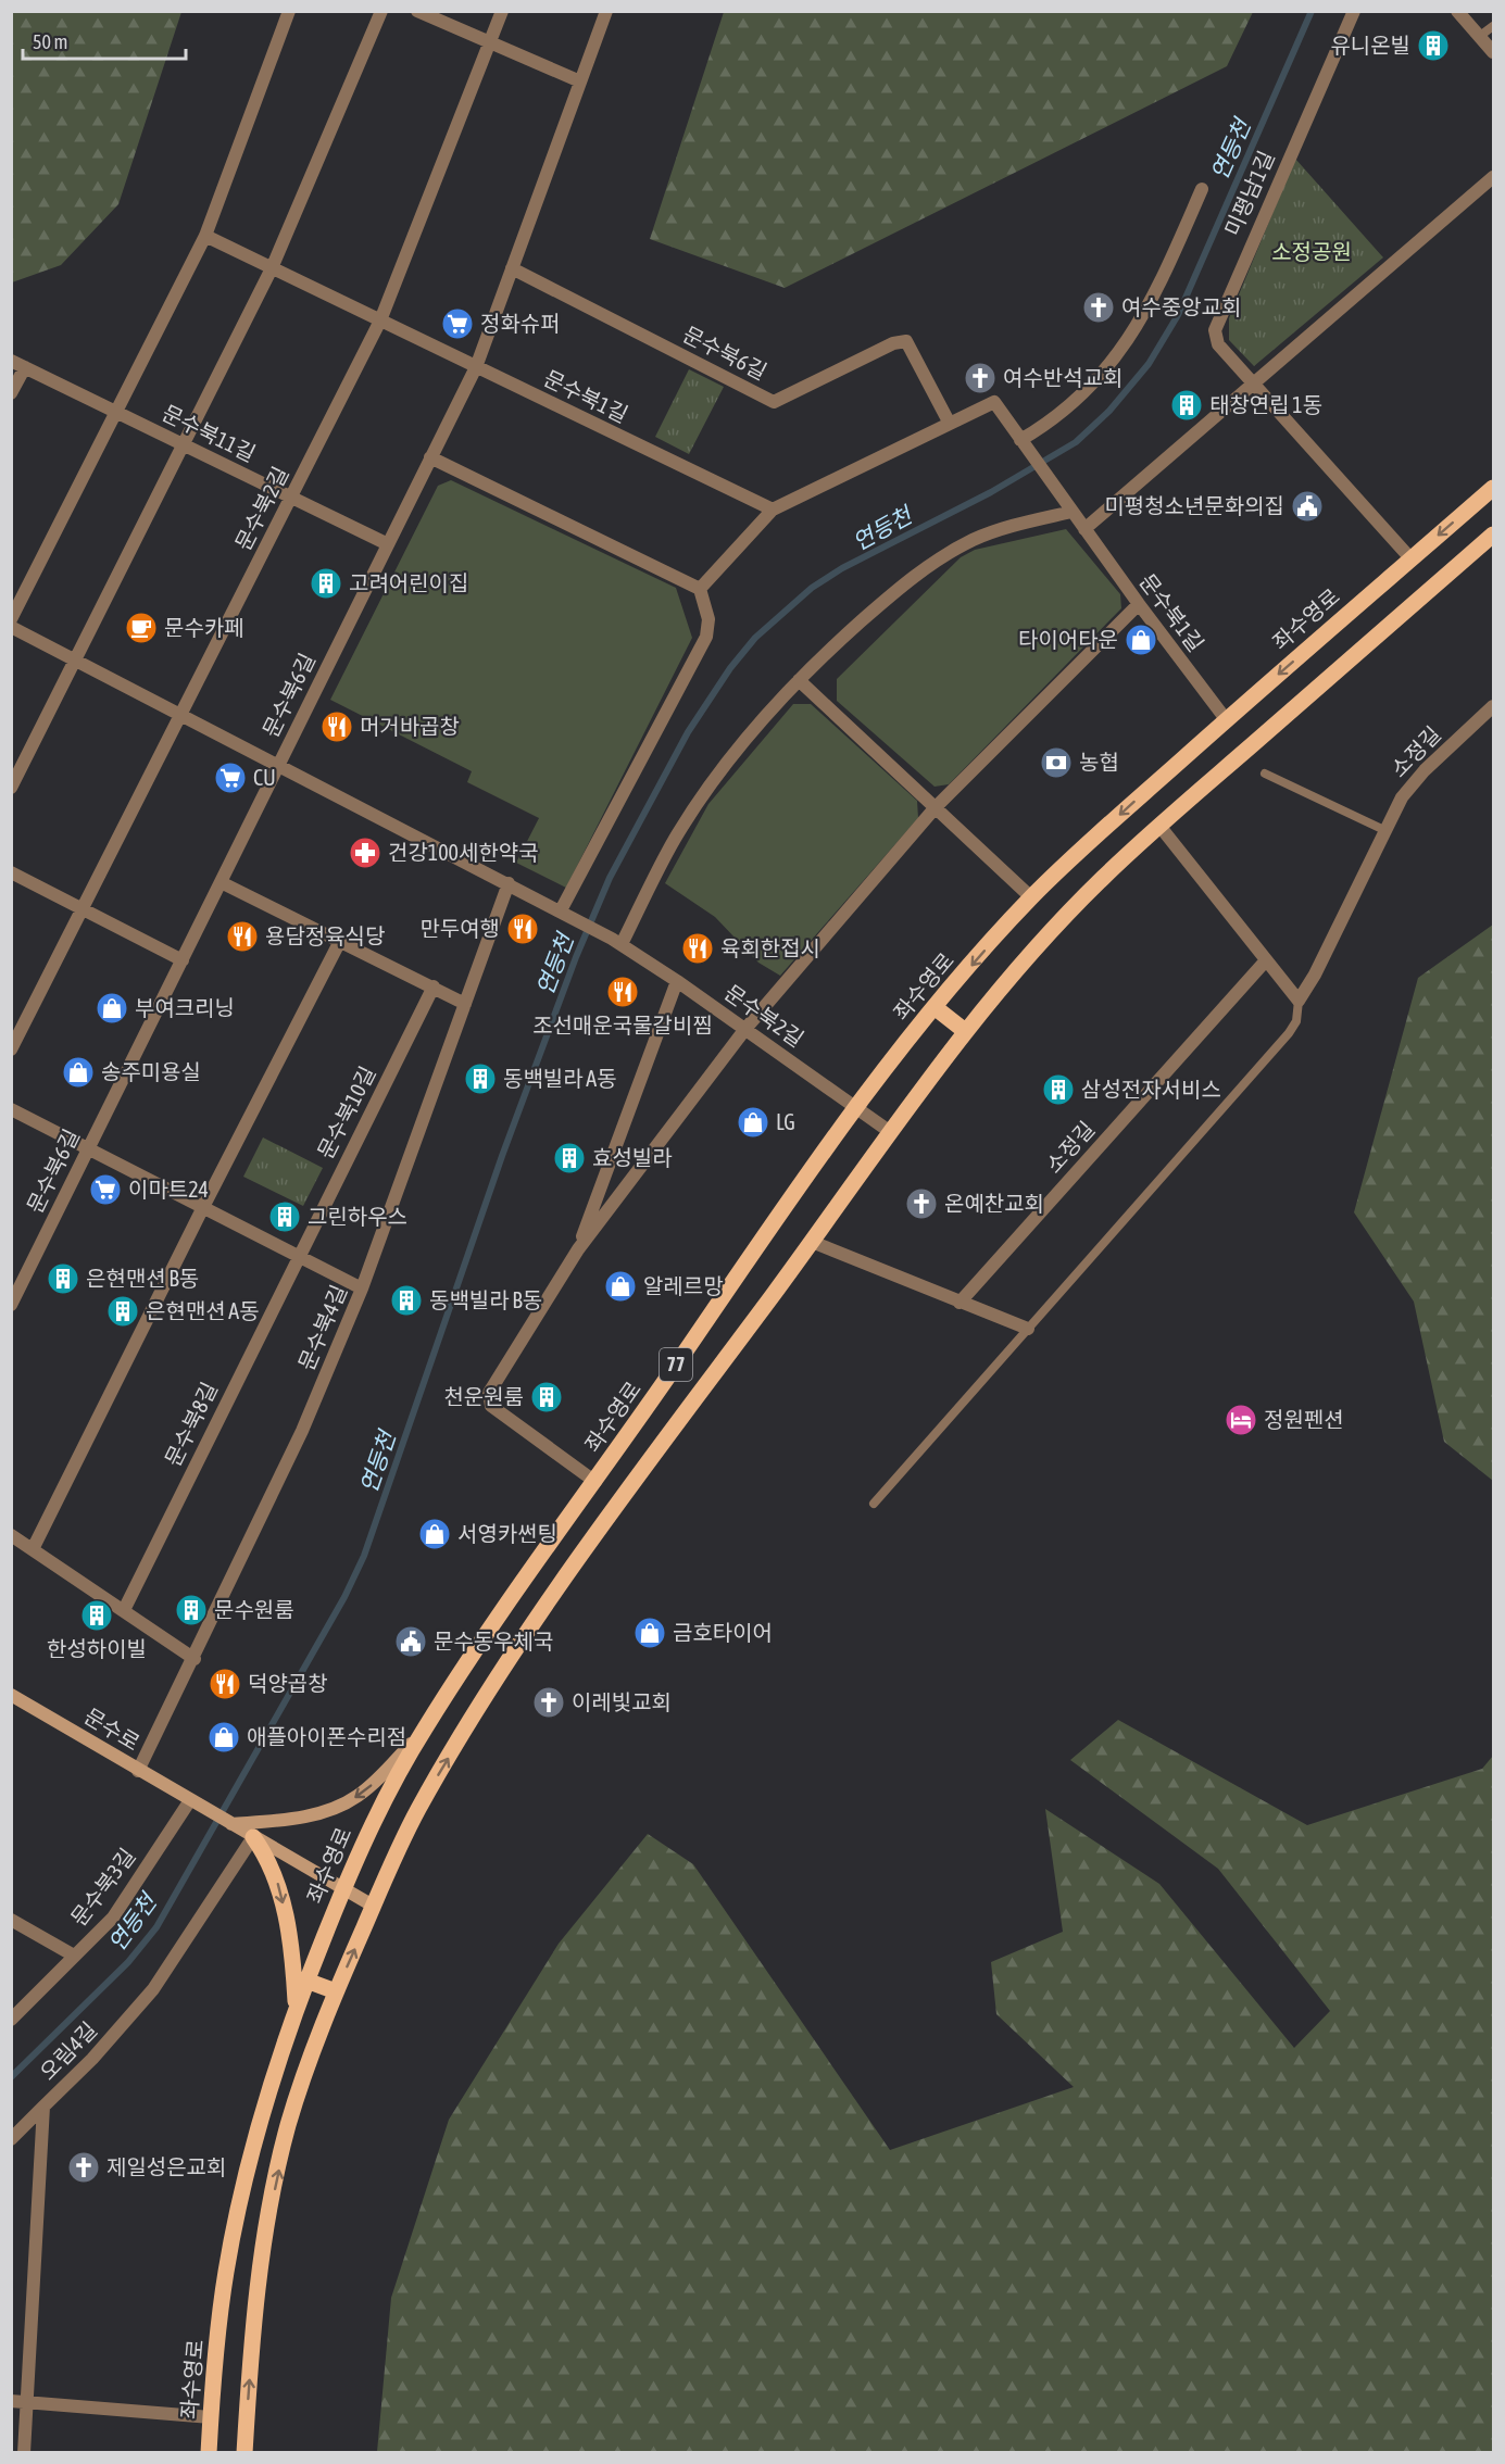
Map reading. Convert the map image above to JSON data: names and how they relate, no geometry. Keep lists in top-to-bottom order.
{
  "streets": {
    "main road": ["좌수영로", "77"],
    "street": [
      "미평남1길",
      "문수북6길",
      "문수북1길",
      "문수북11길",
      "문수북2길",
      "소정길",
      "문수북10길",
      "문수북4길",
      "문수북8길",
      "문수로",
      "문수북3길",
      "오림4길"
    ]
  },
  "crossings": [
    ["미평남1길", "좌수영로"],
    ["문수북6길", "문수북1길"],
    ["문수북6길", "문수북11길"],
    ["문수북1길", "문수북2길"],
    ["문수북1길", "좌수영로"],
    ["문수북11길", "문수북2길"],
    ["문수북2길", "좌수영로"],
    ["문수북2길", "77"],
    ["문수북10길", "문수북8길"],
    ["문수북4길", "문수로"],
    ["문수로", "문수북3길"],
    ["문수로", "오림4길"]
  ],
  "water": ["연등천"],
  "parks": ["소정공원"],
  "places": {
    "building": [
      "유니온빌",
      "태창연립 1동",
      "고려어린이집",
      "동백빌라 A동",
      "삼성전자서비스",
      "효성빌라",
      "그린하우스",
      "은현맨션 B동",
      "동백빌라 B동",
      "은현맨션 A동",
      "천운원룸",
      "문수원룸",
      "한성하이빌"
    ],
    "church": [
      "여수중앙교회",
      "여수반석교회",
      "온예찬교회",
      "이레빛교회",
      "제일성은교회"
    ],
    "supermarket": ["정화슈퍼", "CU", "이마트24"],
    "public building": ["미평청소년문화의집", "문수동우체국"],
    "cafe": ["문수카페"],
    "shop": [
      "타이어타운",
      "부여크리닝",
      "송주미용실",
      "LG",
      "알레르망",
      "서영카썬팅",
      "금호타이어",
      "애플아이폰수리점"
    ],
    "restaurant": [
      "머거바곱창",
      "만두여행",
      "용담정육식당",
      "육회한접시",
      "조선매운국물갈비찜",
      "덕양곱창"
    ],
    "bank": ["농협"],
    "pharmacy": ["건강100세한약국"],
    "hotel": ["정원펜션"]
  },
  "scale_bar": "50 m"
}
